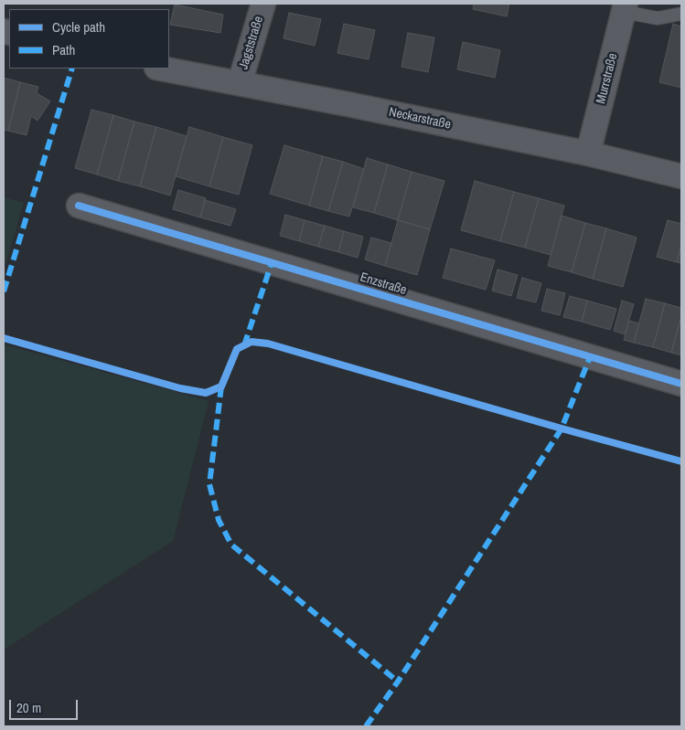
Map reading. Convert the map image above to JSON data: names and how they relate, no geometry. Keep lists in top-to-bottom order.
{
  "streets": {
    "street": [
      "Jagststraße",
      "Murrstraße",
      "Neckarstraße",
      "Enzstraße"
    ]
  },
  "crossings": [
    ["Jagststraße", "Neckarstraße"],
    ["Murrstraße", "Neckarstraße"]
  ],
  "legend": ["Cycle path", "Path"],
  "scale_bar": "20 m"
}
